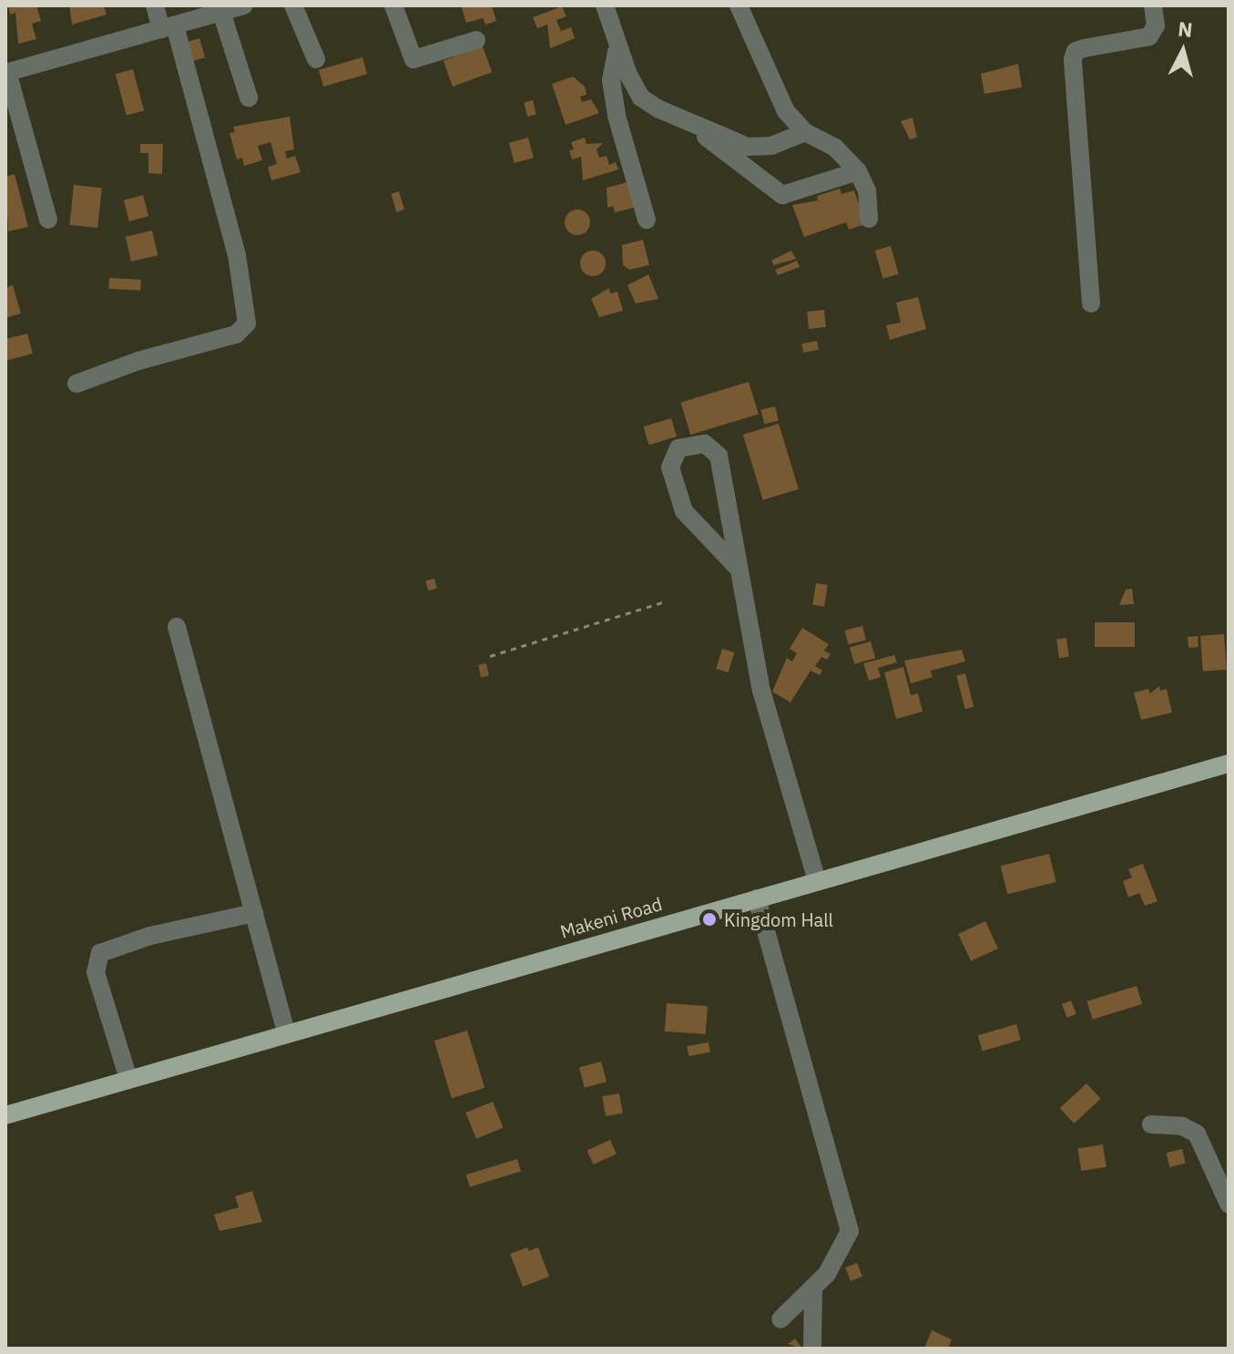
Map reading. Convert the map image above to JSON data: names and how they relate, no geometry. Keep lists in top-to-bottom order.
{
  "streets": {
    "main road": ["Makeni Road"]
  },
  "places": ["Kingdom Hall"],
  "north": "top"
}
